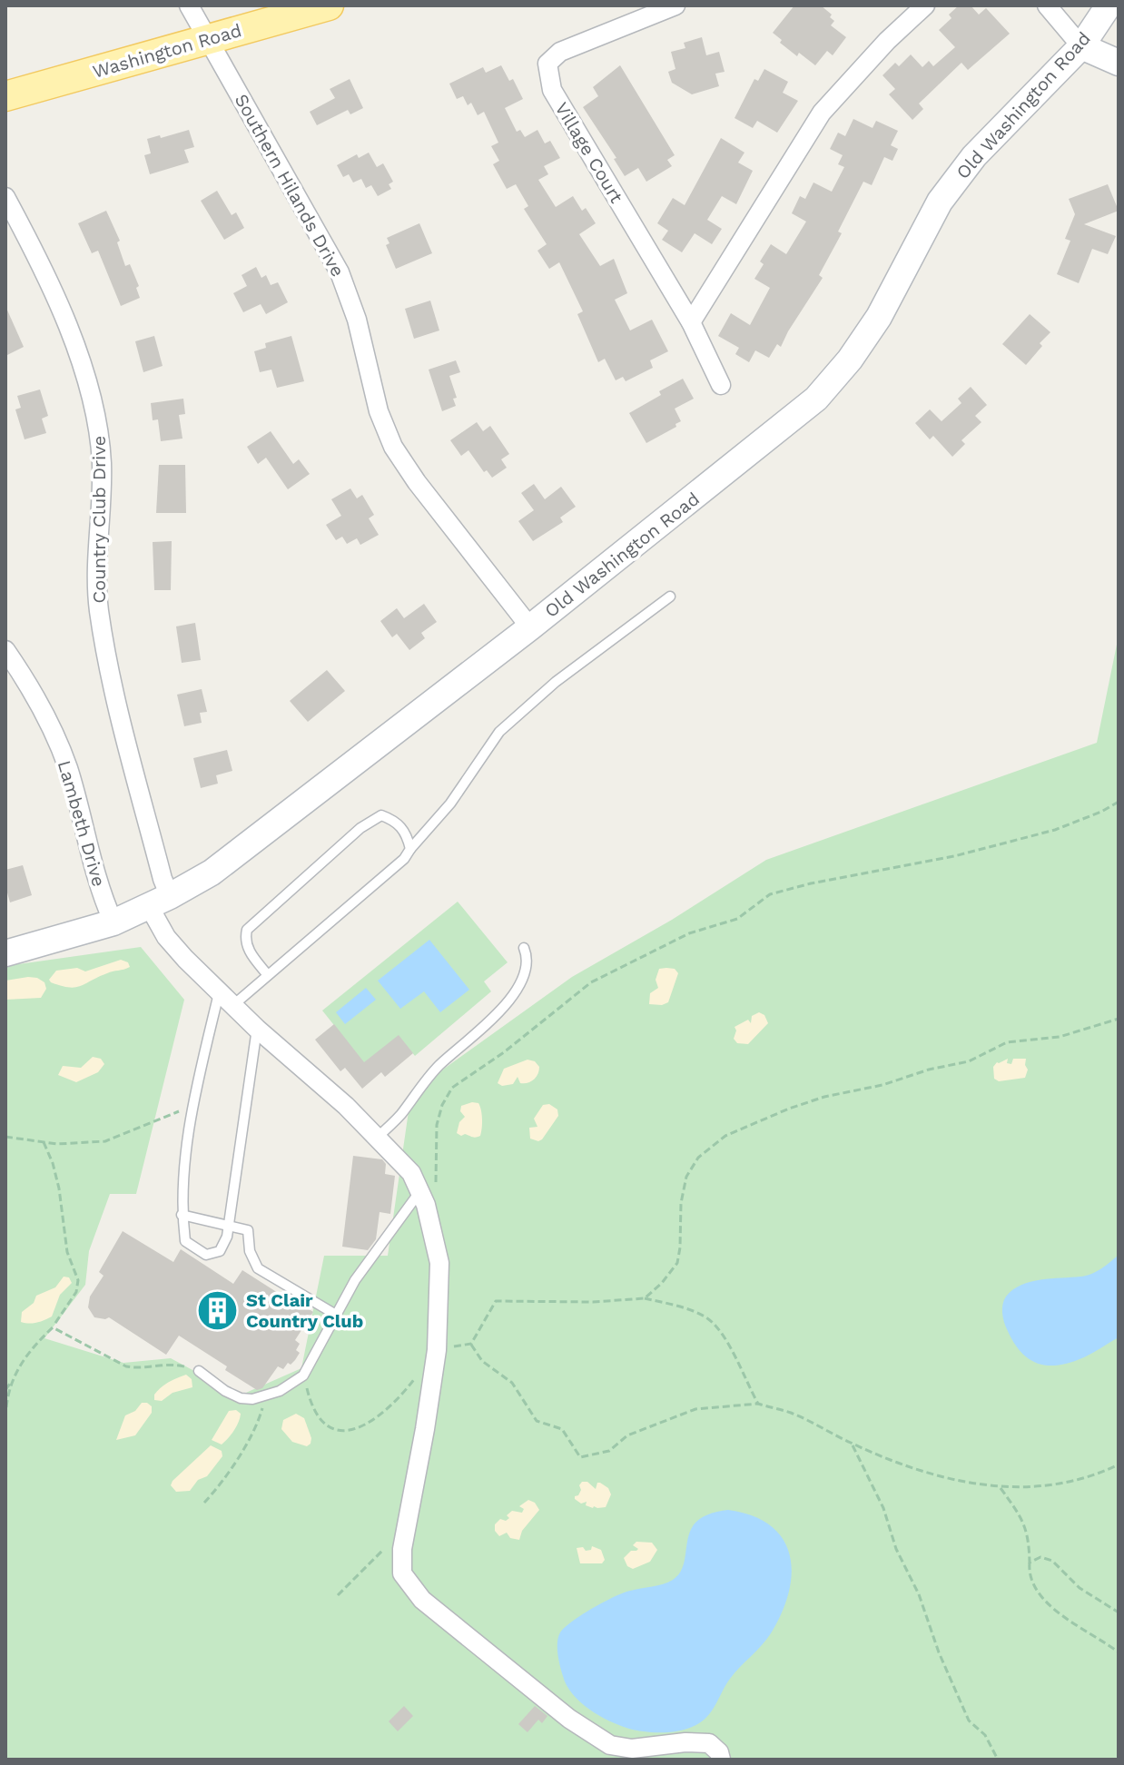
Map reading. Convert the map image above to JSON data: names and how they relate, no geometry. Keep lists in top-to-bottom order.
{
  "streets": {
    "main road": ["Washington Road"],
    "street": [
      "Old Washington Road",
      "Village Court",
      "Southern Hilands Drive",
      "Country Club Drive",
      "Lambeth Drive"
    ]
  },
  "crossings": [
    ["Washington Road", "Southern Hilands Drive"],
    ["Old Washington Road", "Southern Hilands Drive"],
    ["Old Washington Road", "Country Club Drive"],
    ["Old Washington Road", "Lambeth Drive"]
  ],
  "places": {
    "building": ["St Clair Country Club"]
  }
}
